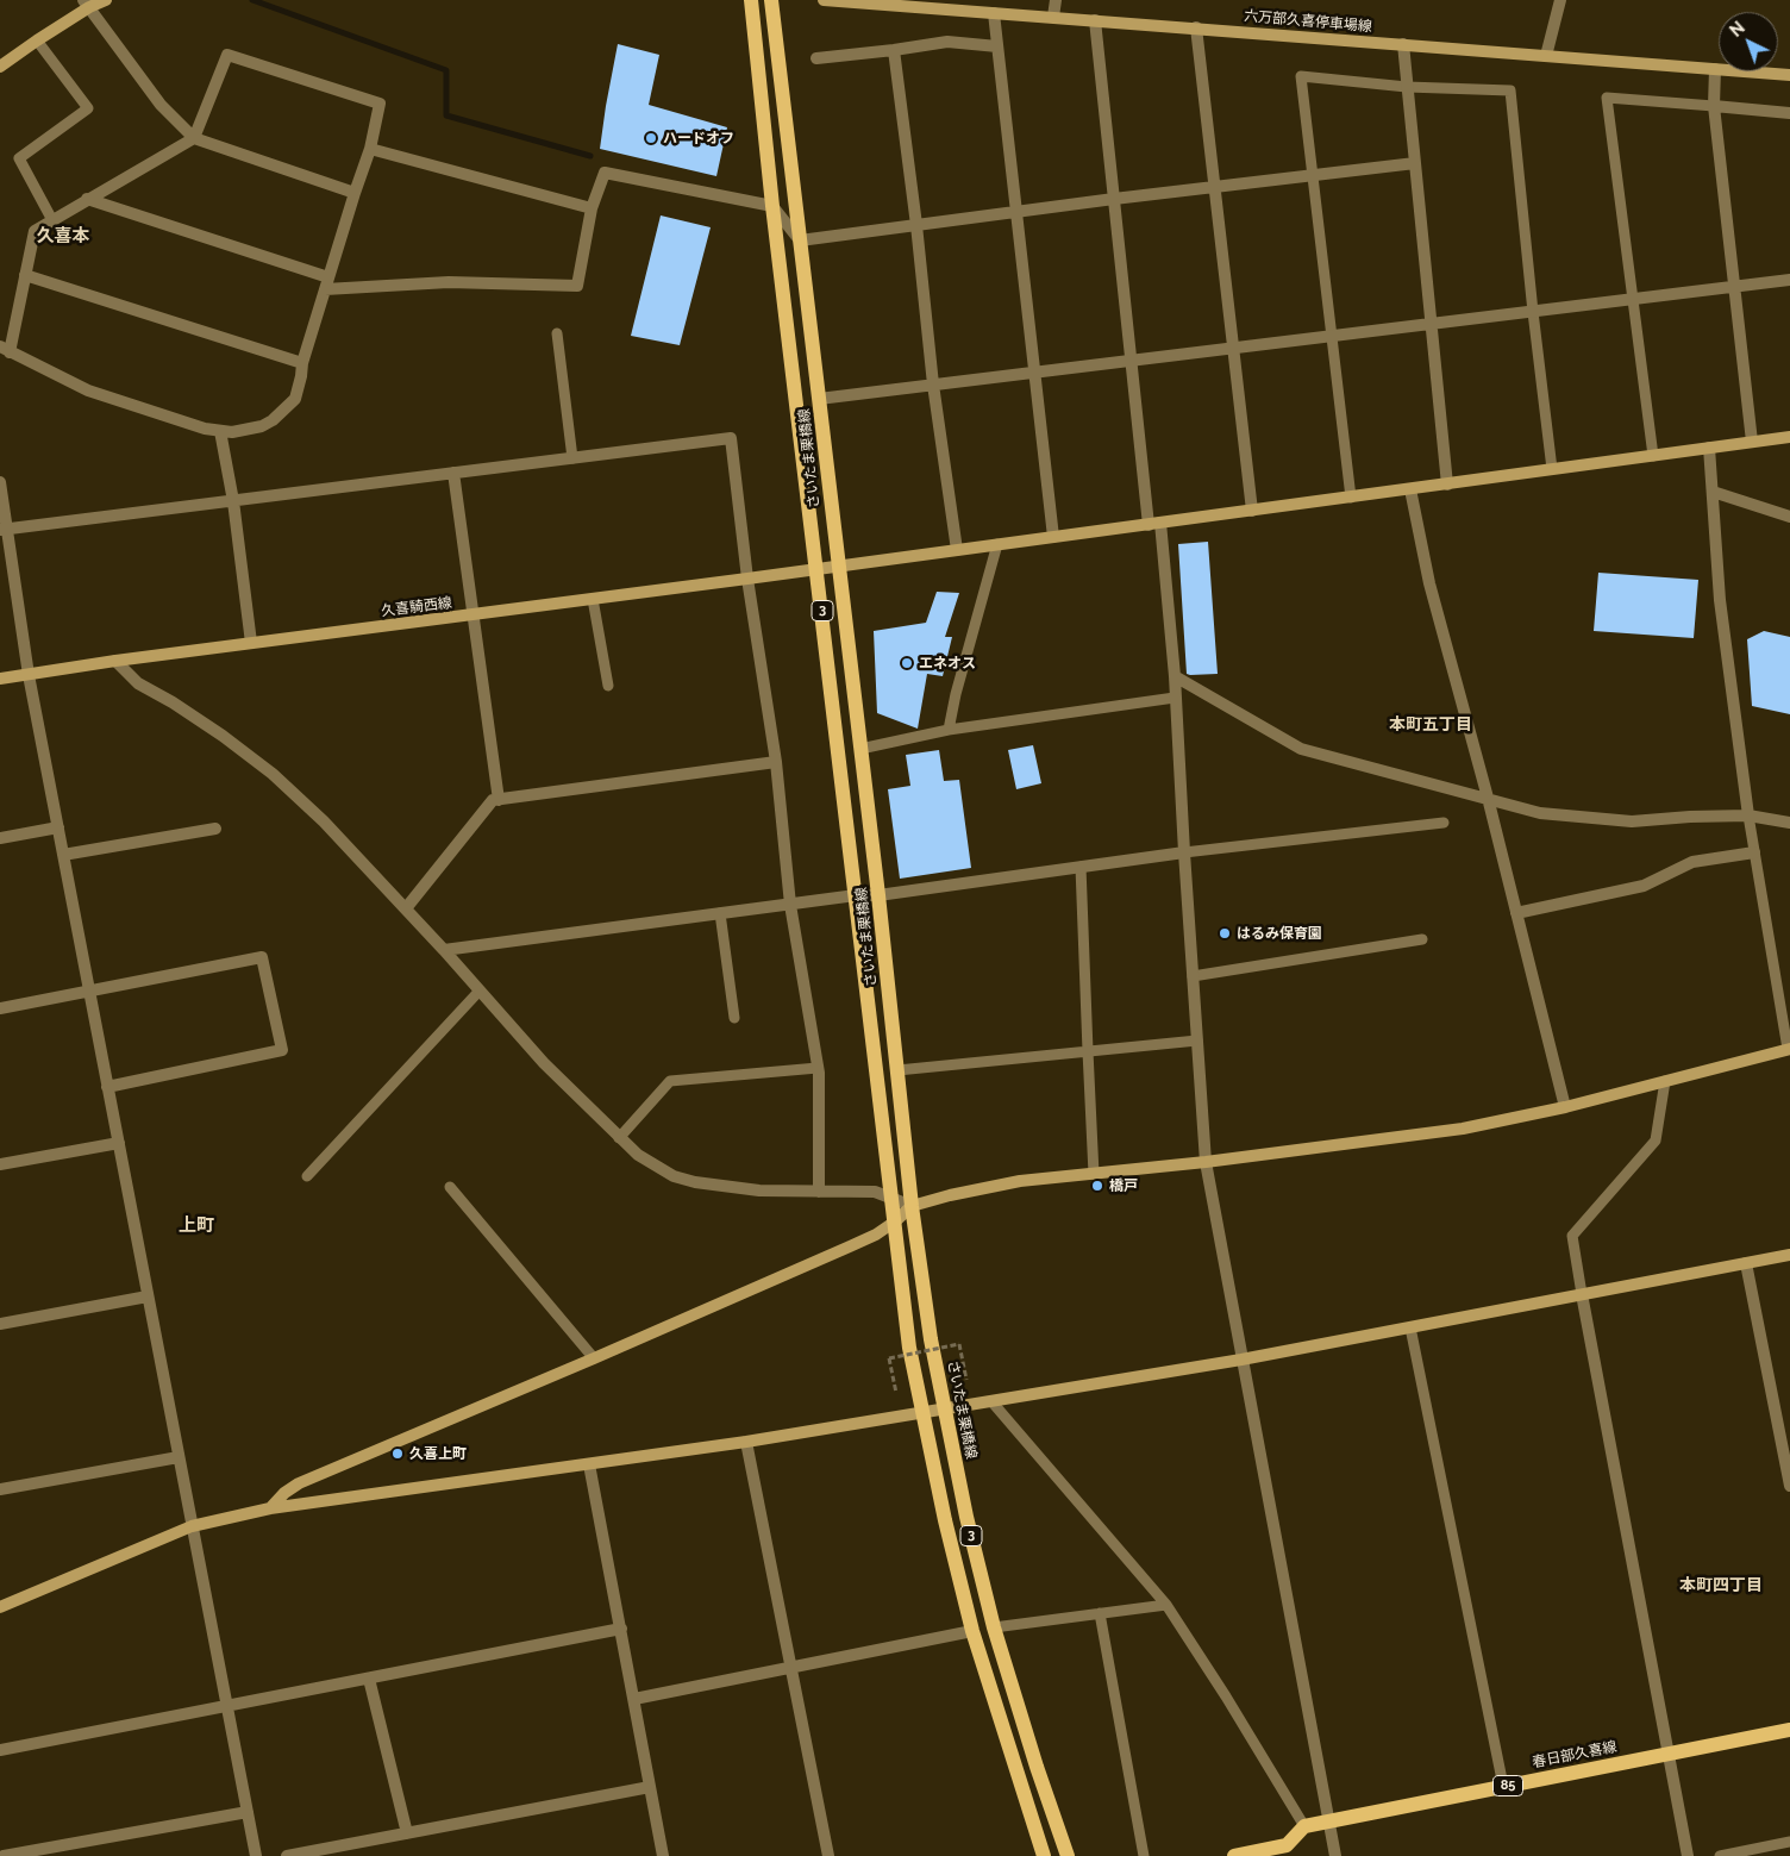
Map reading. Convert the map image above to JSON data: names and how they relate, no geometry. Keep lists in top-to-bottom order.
{
  "streets": {
    "main road": [
      "さいたま栗橋線",
      "3",
      "春日部久喜線",
      "85"
    ],
    "street": ["六万部久喜停車場線", "久喜騎西線"]
  },
  "crossings": [
    ["さいたま栗橋線", "久喜騎西線"]
  ],
  "districts": [
    "久喜本",
    "本町五丁目",
    "上町",
    "本町四丁目"
  ],
  "places": [
    "ハードオフ",
    "エネオス",
    "はるみ保育園",
    "橋戸",
    "久喜上町"
  ],
  "north": "top left"
}
